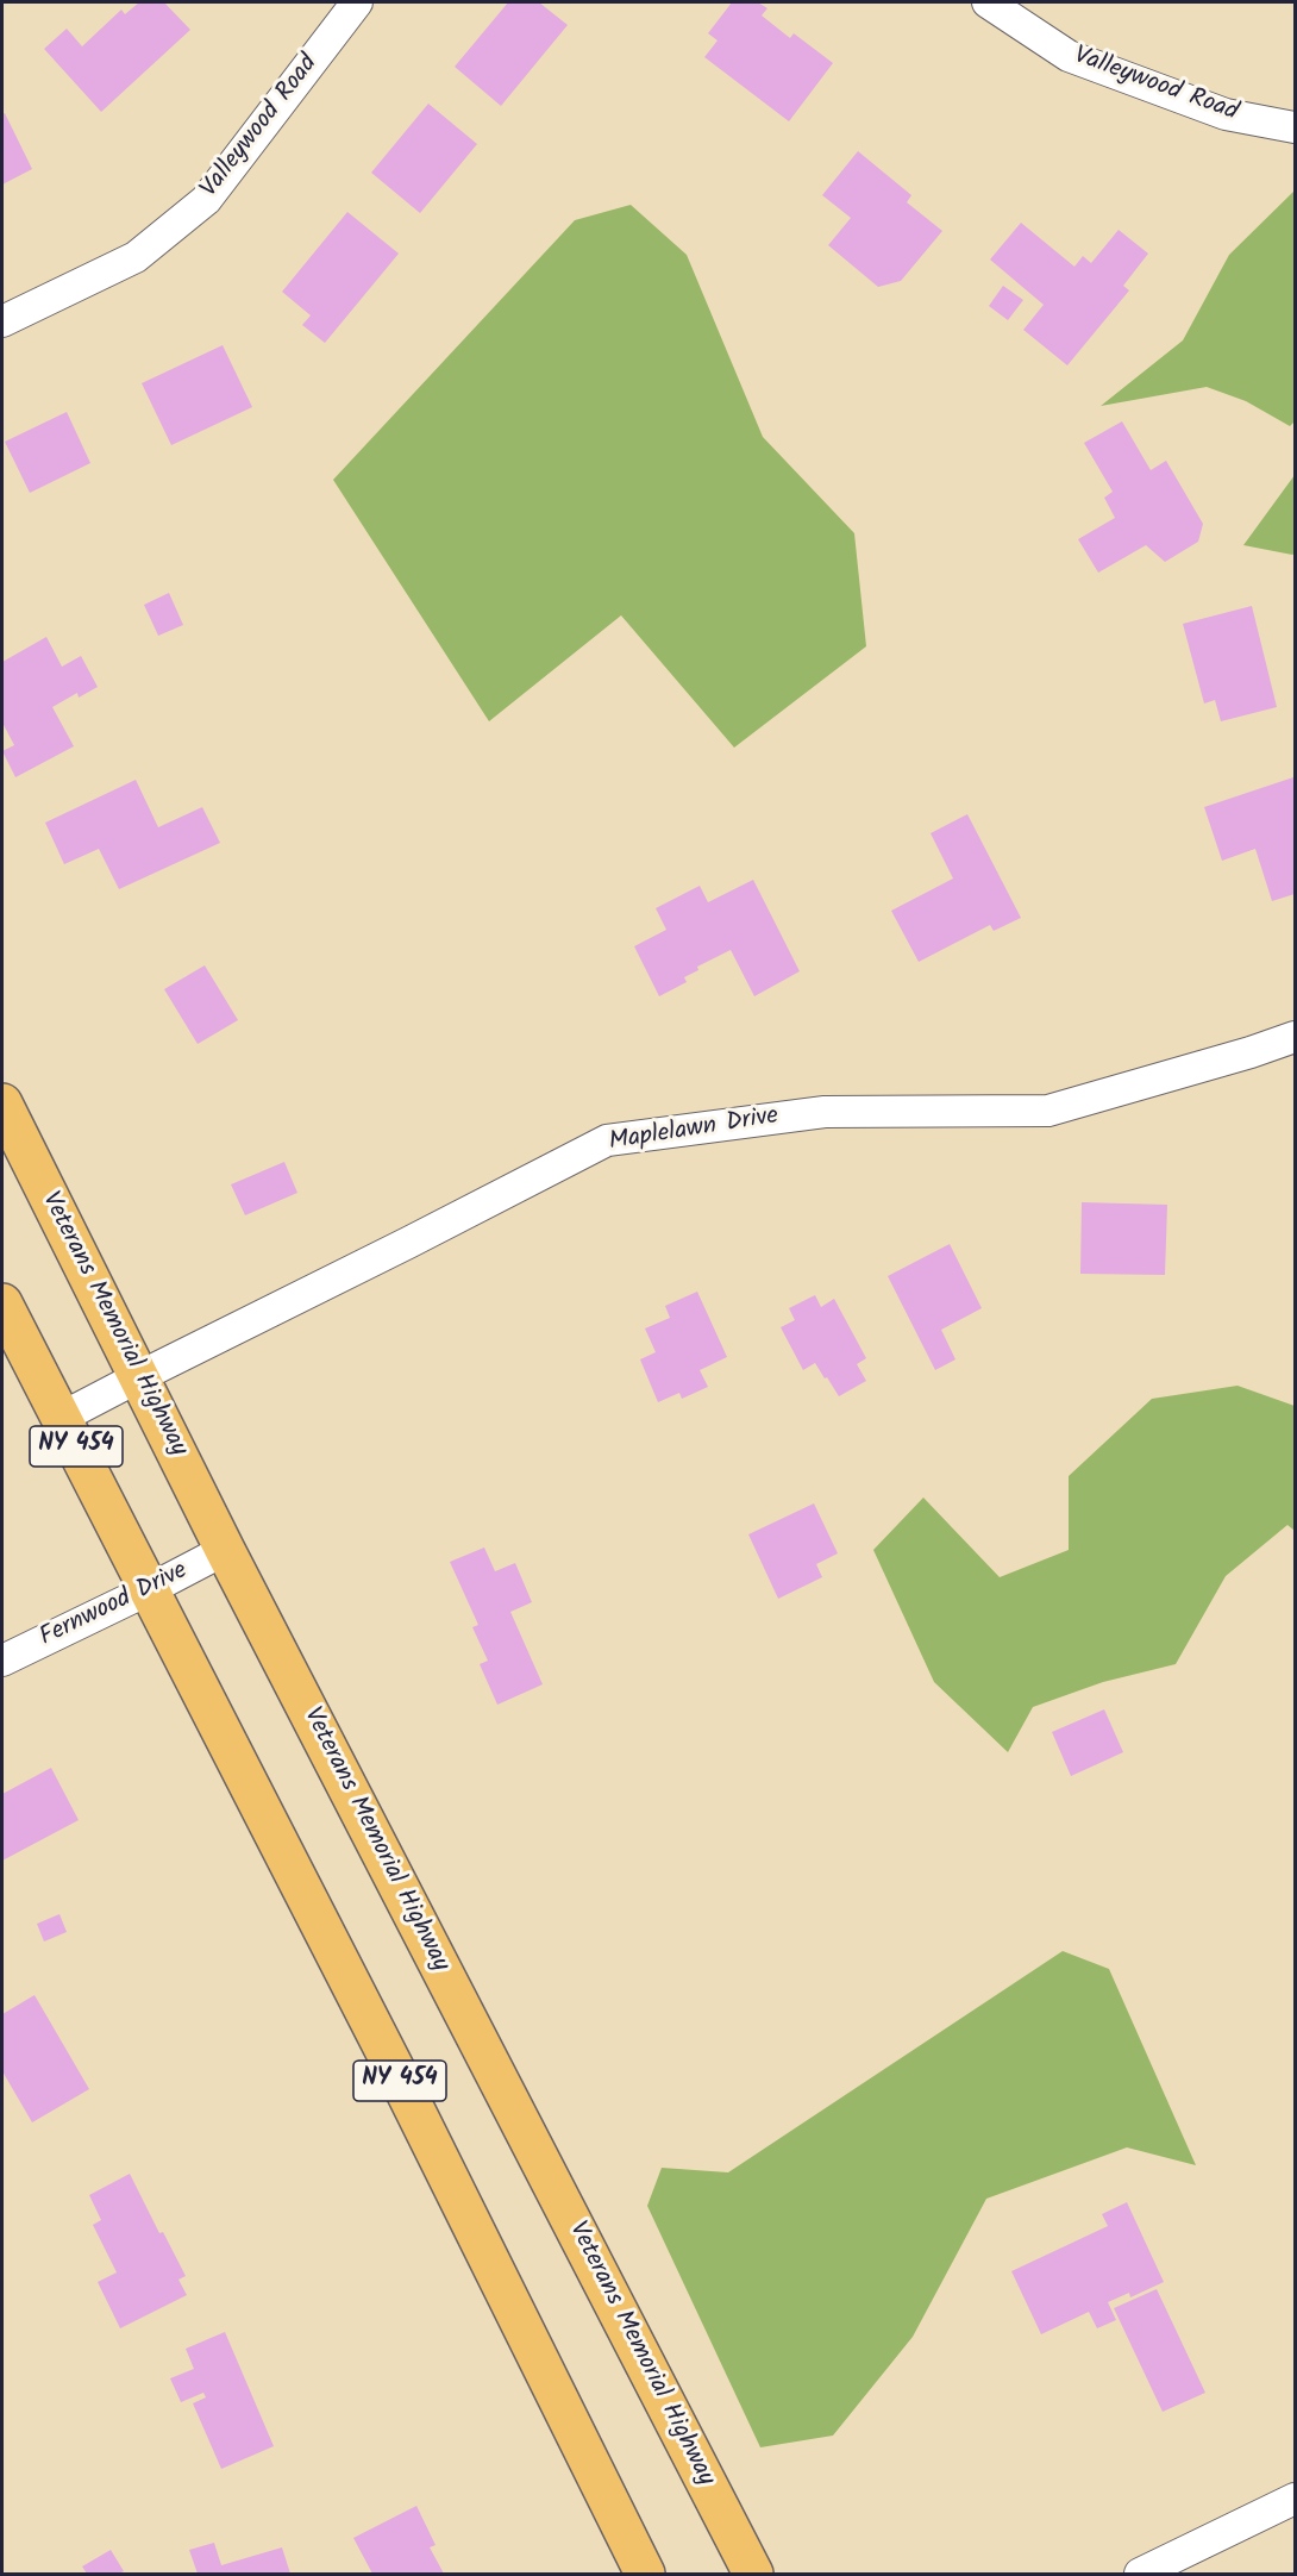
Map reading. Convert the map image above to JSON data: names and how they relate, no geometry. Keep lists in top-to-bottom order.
{
  "streets": {
    "main road": ["Veterans Memorial Highway", "NY 454"],
    "street": ["Valleywood Road", "Maplelawn Drive", "Fernwood Drive"]
  },
  "crossings": [
    ["Maplelawn Drive", "Veterans Memorial Highway"],
    ["Maplelawn Drive", "NY 454"],
    ["Veterans Memorial Highway", "Fernwood Drive"],
    ["NY 454", "Fernwood Drive"]
  ]
}
